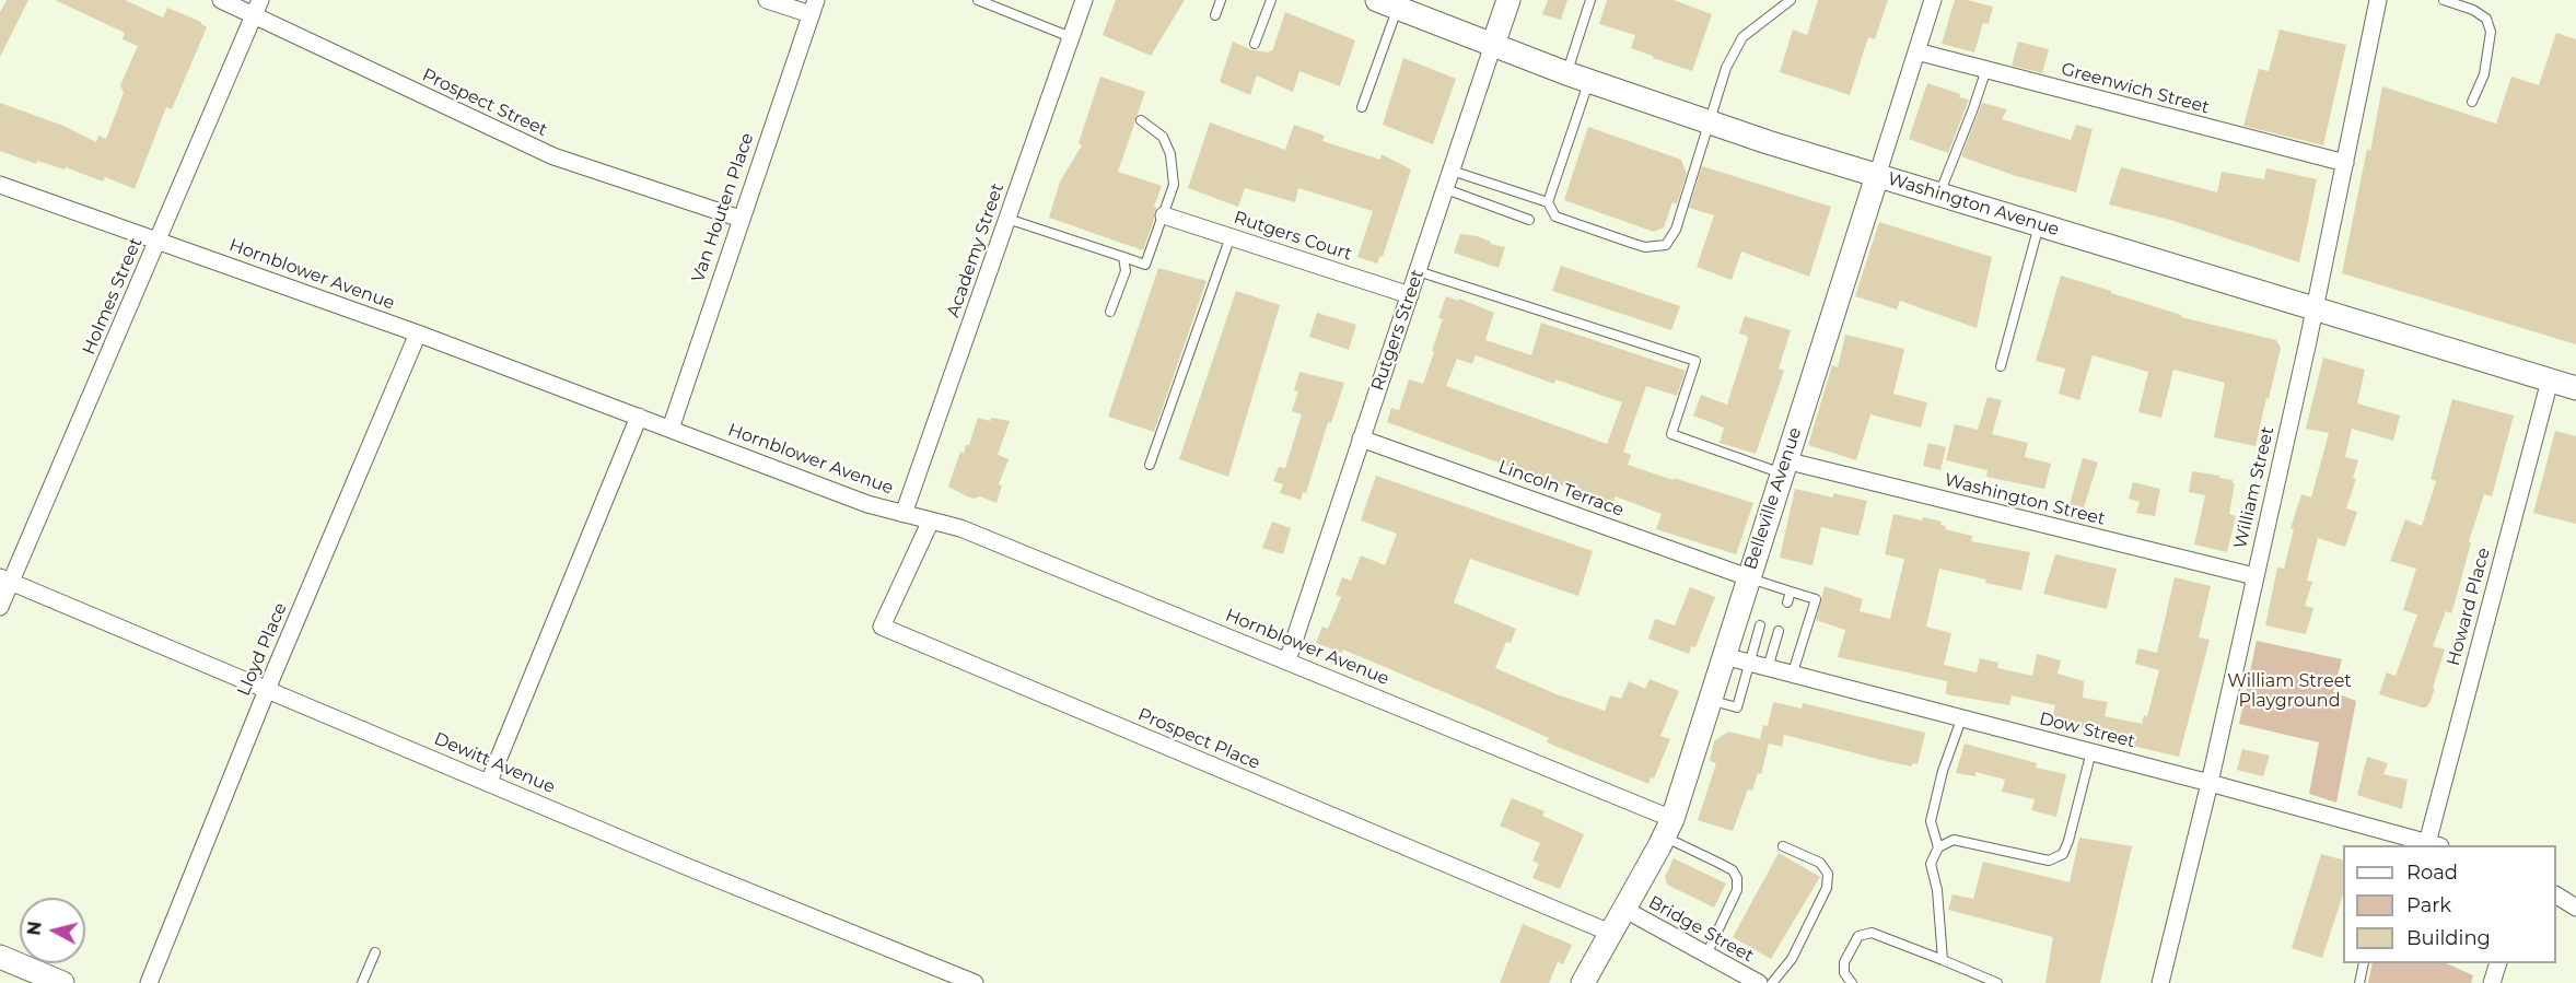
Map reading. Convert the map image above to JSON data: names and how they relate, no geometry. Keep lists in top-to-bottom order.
{
  "streets": {
    "main road": ["Washington Avenue", "Rutgers Street", "Belleville Avenue"],
    "street": [
      "Greenwich Street",
      "Prospect Street",
      "Van Houten Place",
      "Rutgers Court",
      "Academy Street",
      "Hornblower Avenue",
      "Holmes Street",
      "William Street",
      "Lincoln Terrace",
      "Washington Street",
      "Howard Place",
      "Lloyd Place",
      "Dow Street",
      "Prospect Place",
      "Dewitt Avenue",
      "Bridge Street"
    ]
  },
  "crossings": [
    ["Greenwich Street", "William Street"],
    ["Greenwich Street", "Belleville Avenue"],
    ["Prospect Street", "Van Houten Place"],
    ["Prospect Street", "Holmes Street"],
    ["Washington Avenue", "Rutgers Street"],
    ["Washington Avenue", "William Street"],
    ["Washington Avenue", "Belleville Avenue"],
    ["Washington Avenue", "Howard Place"],
    ["Van Houten Place", "Hornblower Avenue"],
    ["Rutgers Court", "Rutgers Street"],
    ["Academy Street", "Hornblower Avenue"],
    ["Hornblower Avenue", "Holmes Street"],
    ["Hornblower Avenue", "Rutgers Street"],
    ["Hornblower Avenue", "Belleville Avenue"],
    ["Hornblower Avenue", "Lloyd Place"],
    ["Hornblower Avenue", "Prospect Place"],
    ["Holmes Street", "Dewitt Avenue"],
    ["Rutgers Street", "Lincoln Terrace"],
    ["William Street", "Washington Street"],
    ["William Street", "Dow Street"],
    ["Lincoln Terrace", "Belleville Avenue"],
    ["Belleville Avenue", "Washington Street"],
    ["Belleville Avenue", "Dow Street"],
    ["Belleville Avenue", "Prospect Place"],
    ["Belleville Avenue", "Bridge Street"],
    ["Howard Place", "Dow Street"],
    ["Lloyd Place", "Dewitt Avenue"]
  ],
  "parks": ["William Street Playground"],
  "legend": ["Road", "Park", "Building"],
  "north": "left"
}
